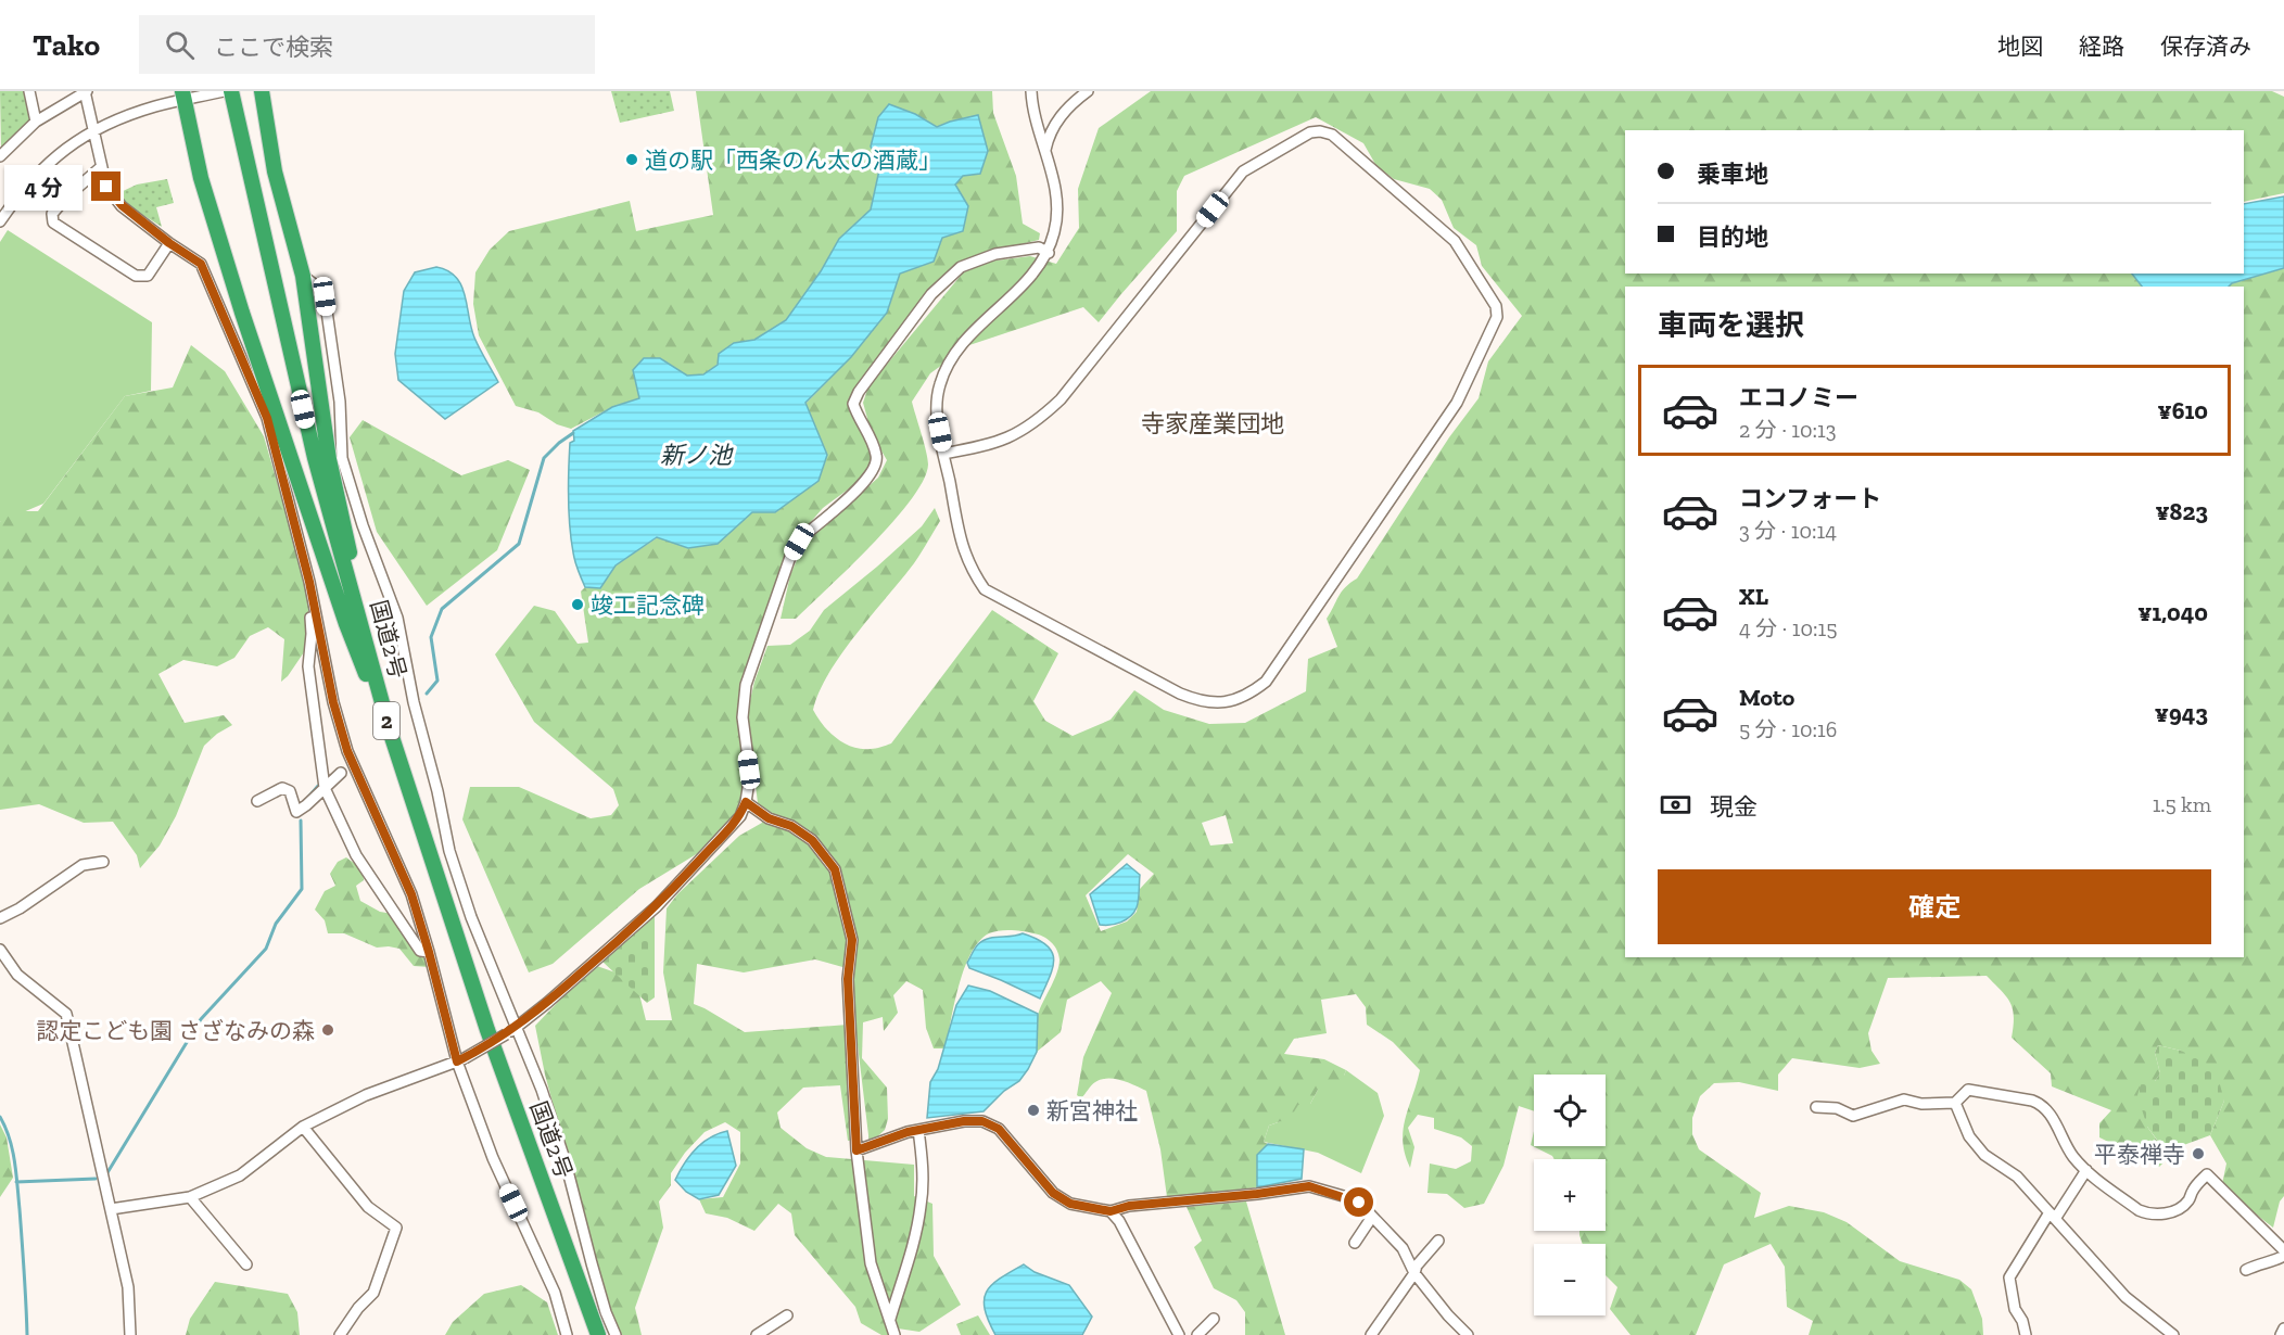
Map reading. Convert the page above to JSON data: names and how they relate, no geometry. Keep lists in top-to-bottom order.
{
  "streets": {
    "highway": ["国道2号", "2"]
  },
  "districts": ["寺家産業団地"],
  "water": ["新ノ池"],
  "places": [
    "道の駅「西条のん太の酒蔵」",
    "竣工記念碑",
    "認定こども園 さざなみの森",
    "新宮神社",
    "平泰禅寺"
  ],
  "page": {
    "header": "Tako",
    "search": "ここで検索",
    "nav": ["地図", "経路", "保存済み"],
    "banner": ["乗車地", "目的地"],
    "bubble": "4 分",
    "heading": "車両を選択",
    "list": [
      {
        "name": "エコノミー",
        "note": "2 分 · 10:13",
        "value": "¥610"
      },
      {
        "name": "コンフォート",
        "note": "3 分 · 10:14",
        "value": "¥823"
      },
      {
        "name": "XL",
        "note": "4 分 · 10:15",
        "value": "¥1,040"
      },
      {
        "name": "Moto",
        "note": "5 分 · 10:16",
        "value": "¥943"
      }
    ],
    "pay": ["現金", "1.5 km"],
    "buttons": "確定",
    "map_buttons": ["+", "−"]
  }
}
